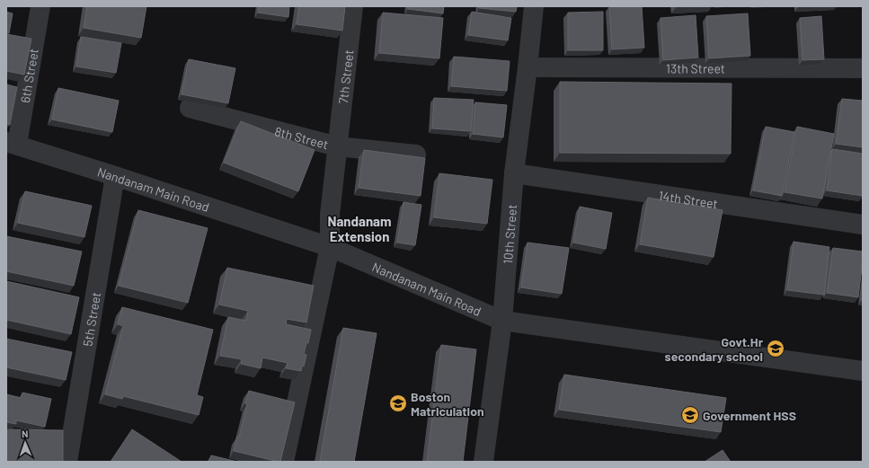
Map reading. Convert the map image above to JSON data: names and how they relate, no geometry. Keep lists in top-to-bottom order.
{
  "streets": {
    "street": [
      "13th Street",
      "6th Street",
      "7th Street",
      "8th Street",
      "Nandanam Main Road",
      "14th Street",
      "10th Street",
      "5th Street"
    ]
  },
  "crossings": [
    ["13th Street", "10th Street"],
    ["6th Street", "Nandanam Main Road"],
    ["7th Street", "8th Street"],
    ["7th Street", "Nandanam Main Road"],
    ["Nandanam Main Road", "10th Street"],
    ["Nandanam Main Road", "5th Street"],
    ["14th Street", "10th Street"]
  ],
  "districts": ["Nandanam Extension"],
  "places": {
    "school or university": ["Govt.Hr secondary school", "Boston Matriculation", "Government HSS"]
  },
  "north": "top"
}
